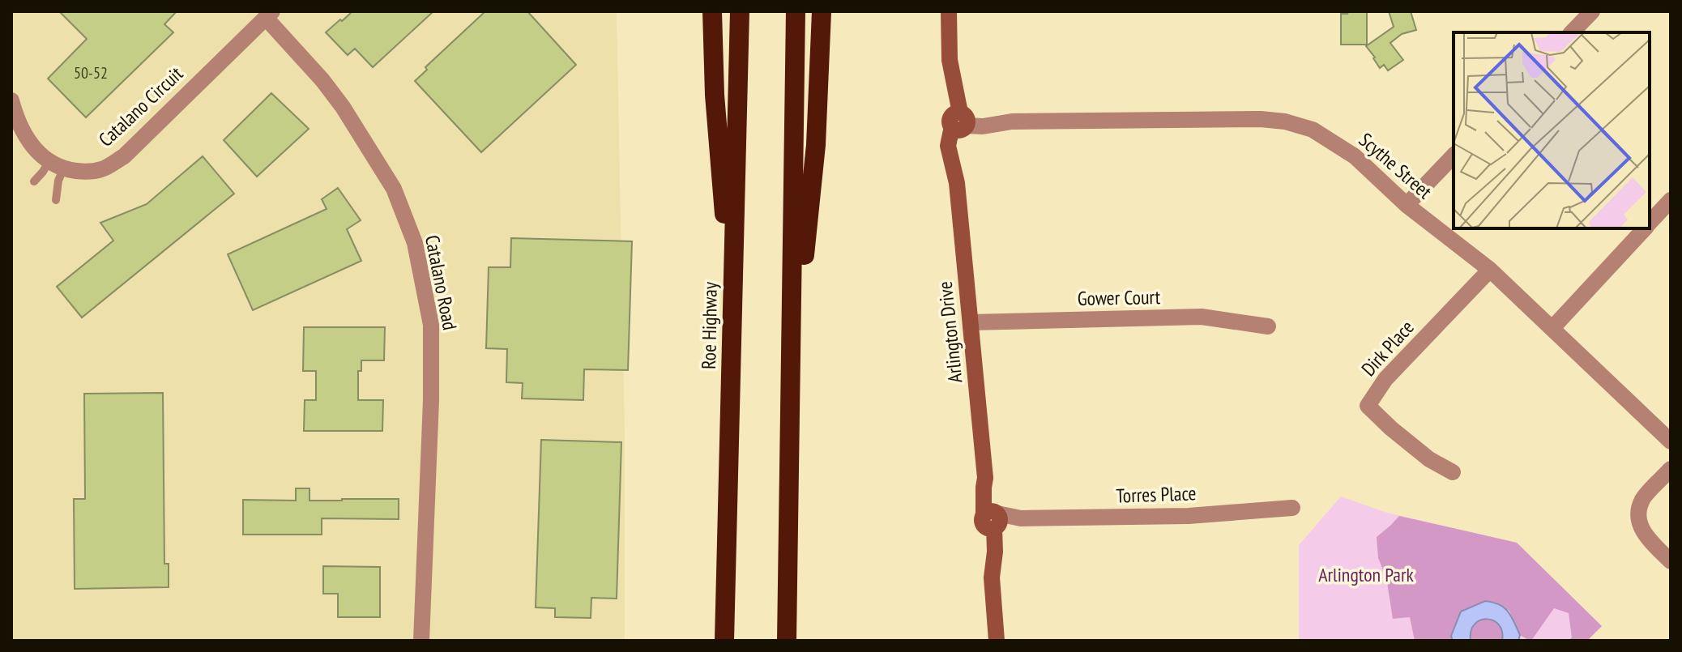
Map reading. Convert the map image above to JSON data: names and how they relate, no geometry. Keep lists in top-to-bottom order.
{
  "streets": {
    "highway": ["Roe Highway"],
    "street": [
      "Catalano Circuit",
      "Scythe Street",
      "Catalano Road",
      "Gower Court",
      "Arlington Drive",
      "Dirk Place",
      "Torres Place"
    ]
  },
  "crossings": [
    ["Catalano Circuit", "Catalano Road"],
    ["Scythe Street", "Arlington Drive"],
    ["Scythe Street", "Dirk Place"],
    ["Gower Court", "Arlington Drive"],
    ["Arlington Drive", "Torres Place"]
  ],
  "parks": ["Arlington Park"],
  "house_numbers": ["50-52"]
}
